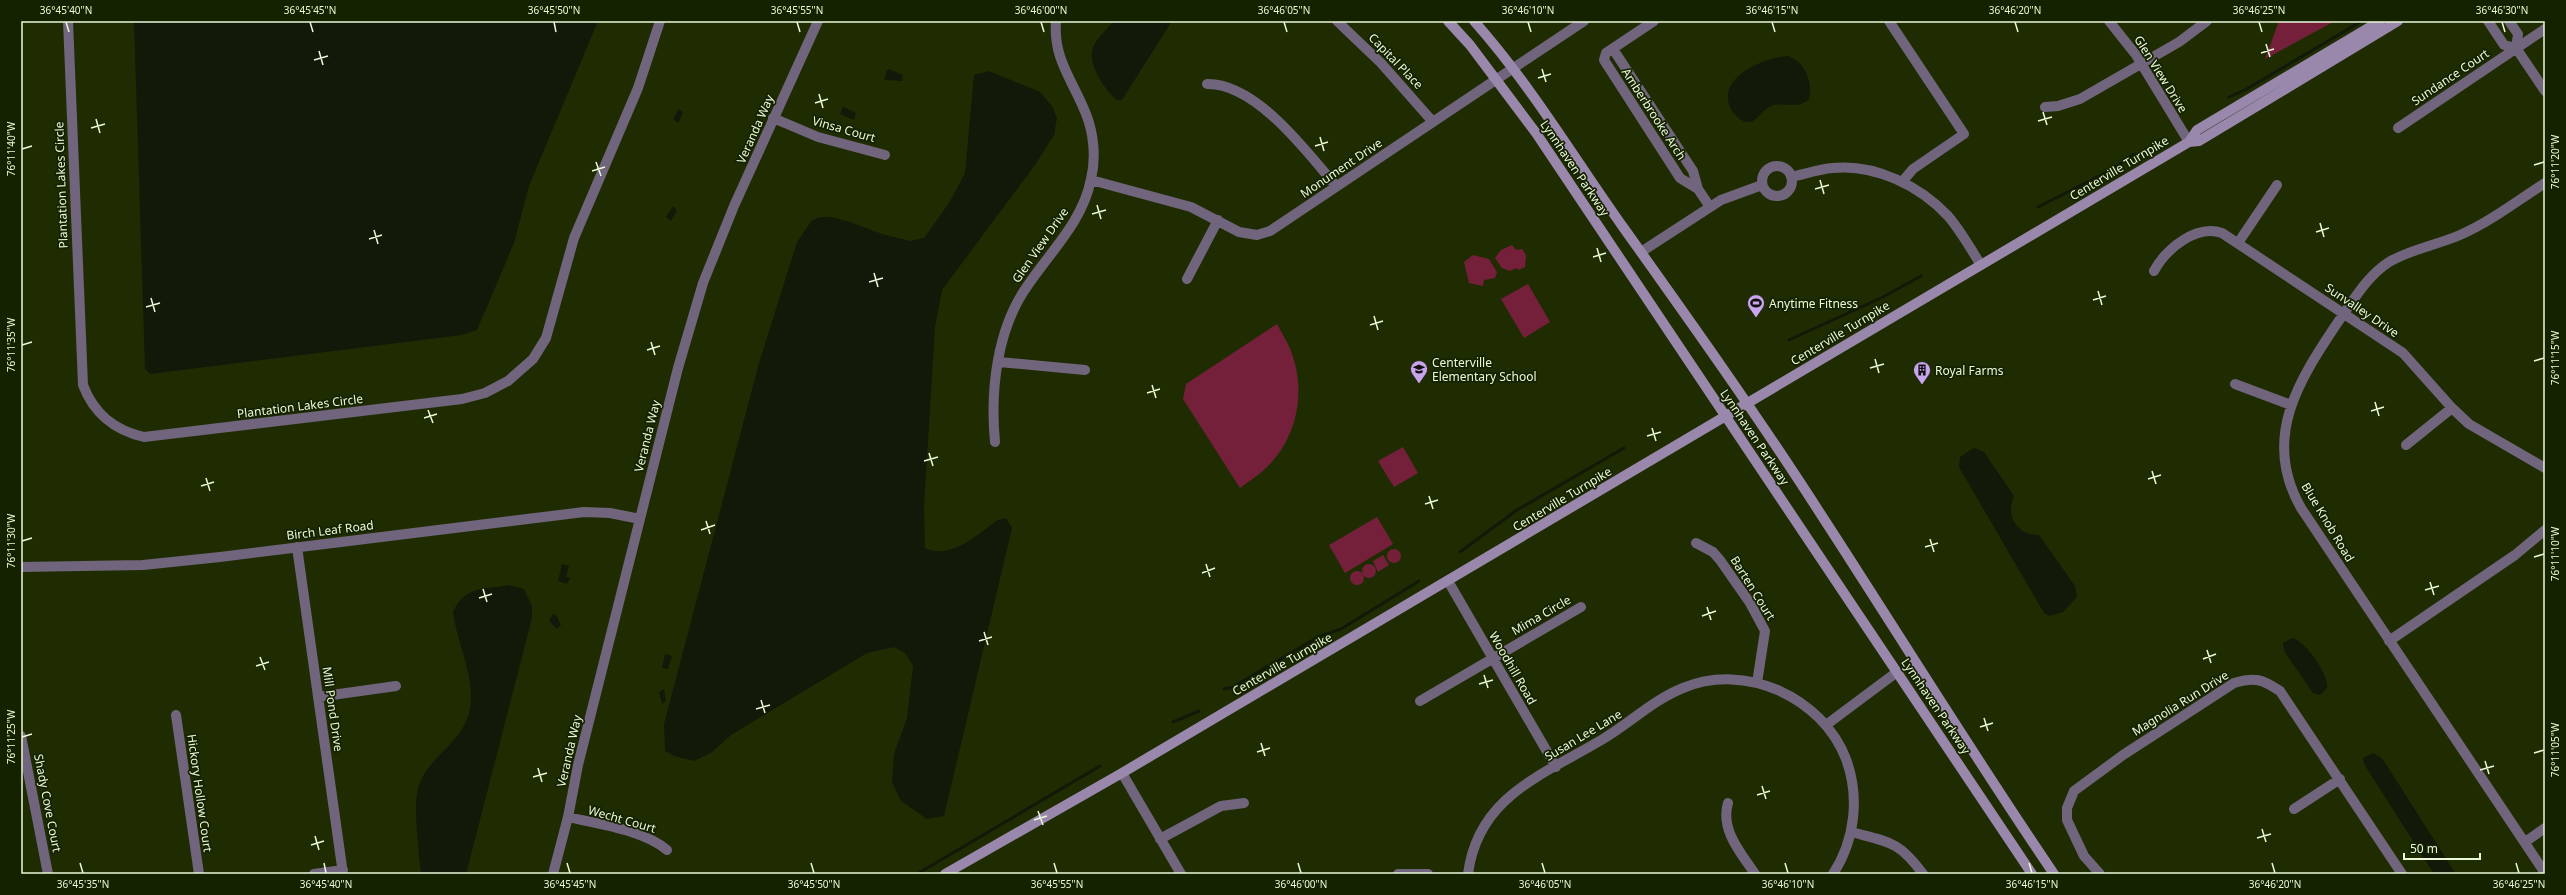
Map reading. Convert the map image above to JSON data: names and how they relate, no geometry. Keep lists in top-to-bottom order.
{
  "streets": {
    "main road": ["Lynnhaven Parkway", "Centerville Turnpike"],
    "street": [
      "Capital Place",
      "Glen View Drive",
      "Sundance Court",
      "Amberbrooke Arch",
      "Veranda Way",
      "Vinsa Court",
      "Monument Drive",
      "Plantation Lakes Circle",
      "Sunvalley Drive",
      "Blue Knob Road",
      "Birch Leaf Road",
      "Barten Court",
      "Mima Circle",
      "Woodhill Road",
      "Magnolia Run Drive",
      "Mill Pond Drive",
      "Susan Lee Lane",
      "Hickory Hollow Court",
      "Shady Cove Court",
      "Wecht Court"
    ]
  },
  "crossings": [
    ["Capital Place", "Monument Drive"],
    ["Glen View Drive", "Monument Drive"],
    ["Glen View Drive", "Centerville Turnpike"],
    ["Veranda Way", "Vinsa Court"],
    ["Veranda Way", "Birch Leaf Road"],
    ["Veranda Way", "Wecht Court"],
    ["Monument Drive", "Lynnhaven Parkway"],
    ["Lynnhaven Parkway", "Centerville Turnpike"],
    ["Centerville Turnpike", "Woodhill Road"],
    ["Sunvalley Drive", "Blue Knob Road"],
    ["Birch Leaf Road", "Mill Pond Drive"],
    ["Barten Court", "Susan Lee Lane"],
    ["Mima Circle", "Woodhill Road"],
    ["Woodhill Road", "Susan Lee Lane"]
  ],
  "places": {
    "sports": ["Anytime Fitness"],
    "school or university": ["Centerville Elementary School"],
    "building": ["Royal Farms"]
  },
  "scale_bar": "50 m",
  "coordinates": [
    "36°45'40\"N",
    "36°45'45\"N",
    "36°45'50\"N",
    "36°45'55\"N",
    "36°46'00\"N",
    "36°46'05\"N",
    "36°46'10\"N",
    "36°46'15\"N",
    "36°46'20\"N",
    "36°46'25\"N",
    "36°46'30\"N",
    "76°11'40\"W",
    "76°11'20\"W",
    "76°11'35\"W",
    "76°11'15\"W",
    "76°11'30\"W",
    "76°11'10\"W",
    "76°11'25\"W",
    "76°11'05\"W",
    "36°45'35\"N"
  ]
}
